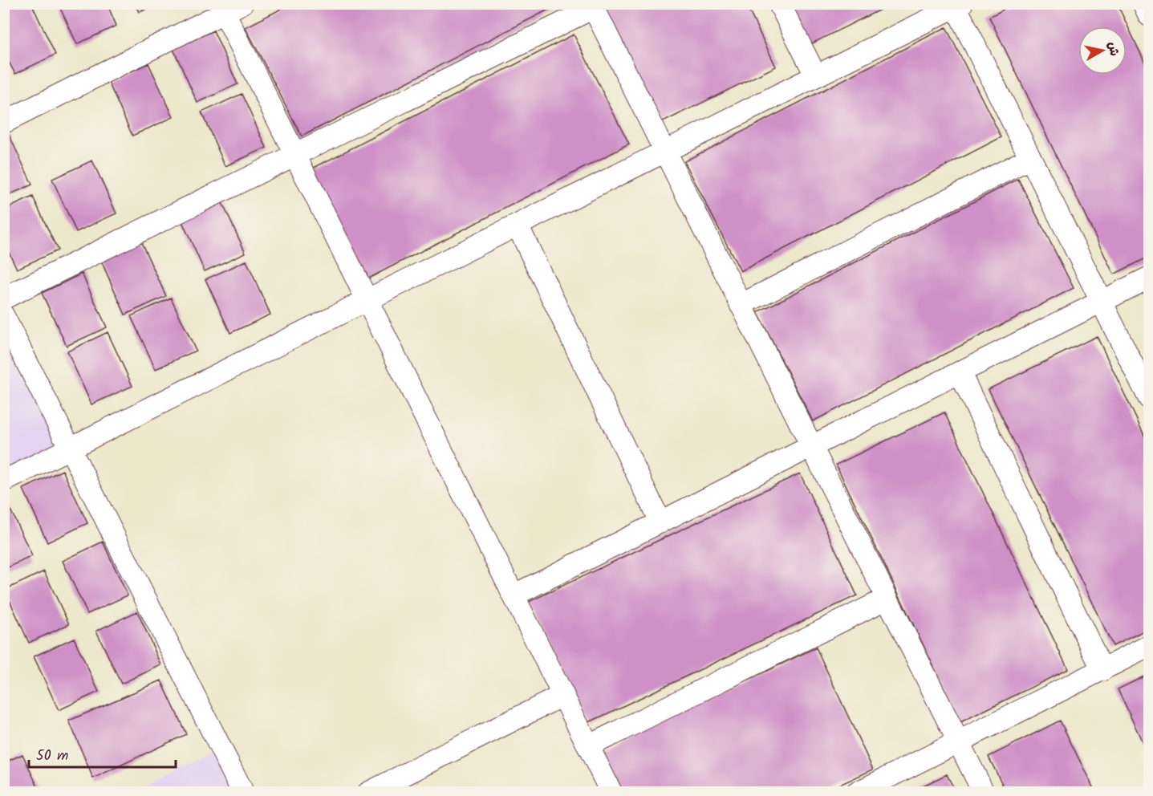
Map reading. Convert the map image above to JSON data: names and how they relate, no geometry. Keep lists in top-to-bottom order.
{
  "scale_bar": "50 m",
  "north": "right"
}
